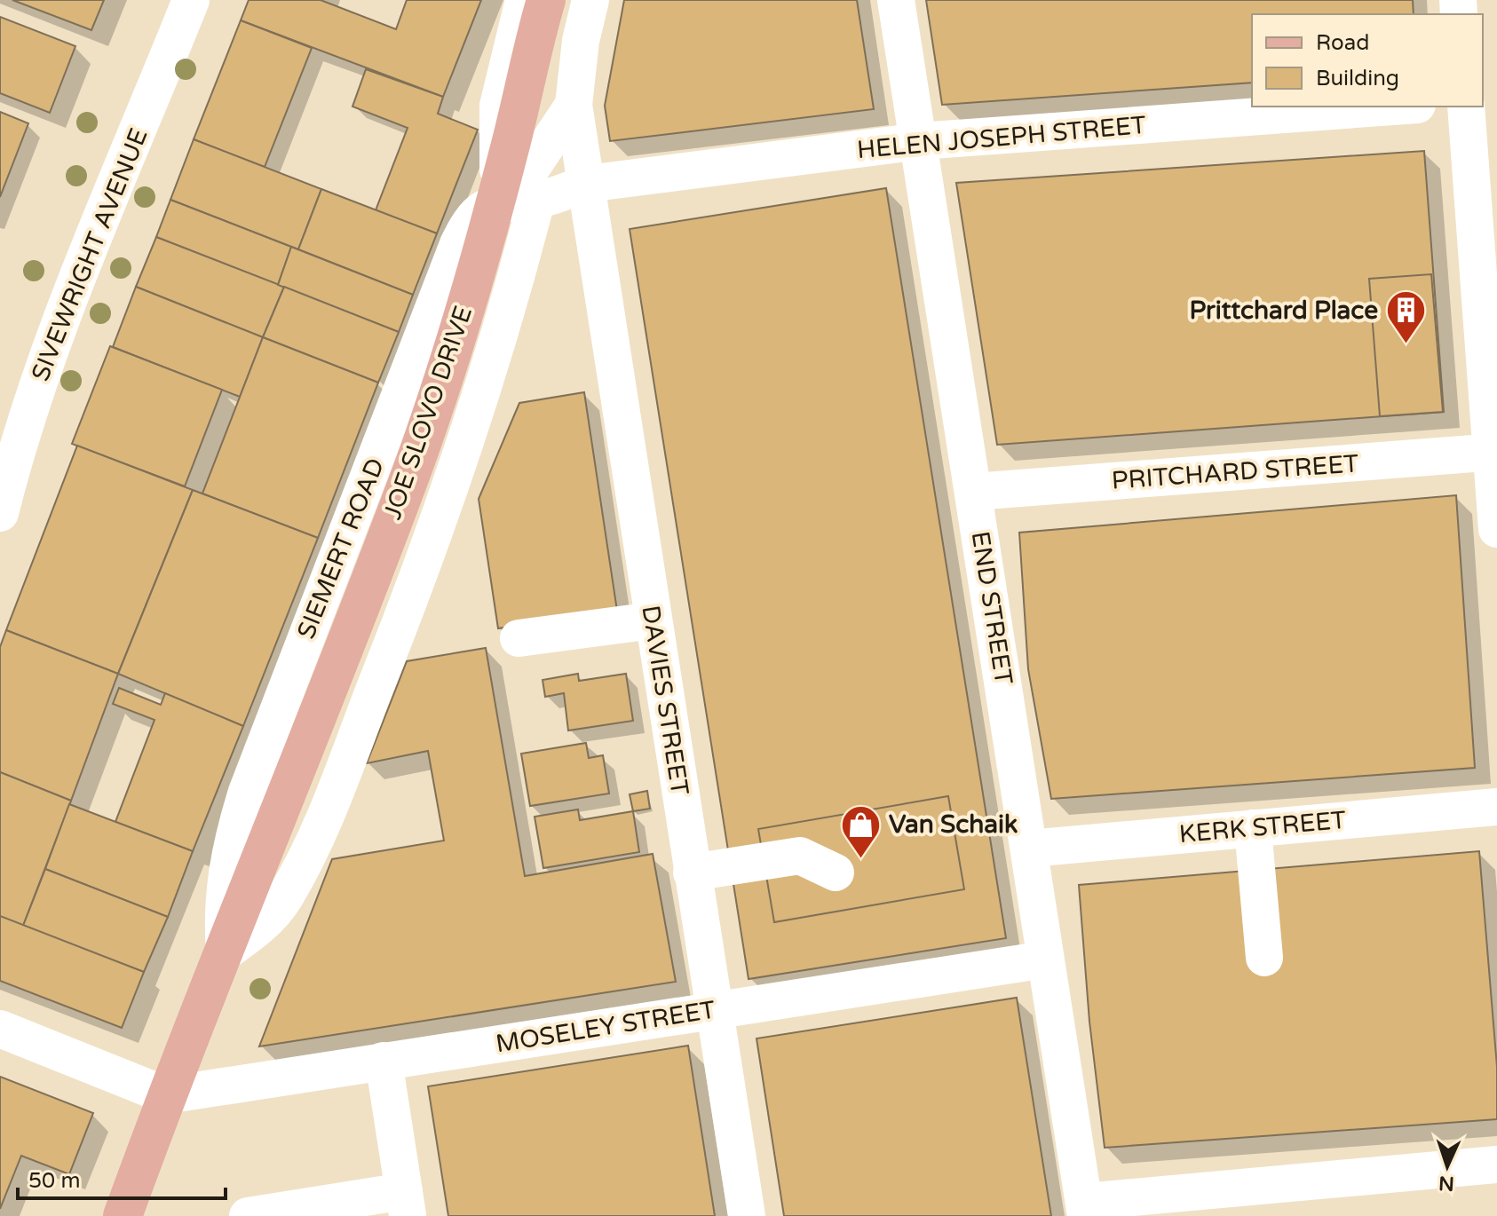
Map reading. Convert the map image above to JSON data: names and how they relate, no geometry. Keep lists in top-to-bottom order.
{
  "streets": {
    "main road": ["JOE SLOVO DRIVE", "SIEMERT ROAD"],
    "street": [
      "HELEN JOSEPH STREET",
      "SIVEWRIGHT AVENUE",
      "PRITCHARD STREET",
      "END STREET",
      "DAVIES STREET",
      "KERK STREET",
      "MOSELEY STREET"
    ]
  },
  "crossings": [
    ["HELEN JOSEPH STREET", "SIEMERT ROAD"],
    ["HELEN JOSEPH STREET", "END STREET"],
    ["HELEN JOSEPH STREET", "DAVIES STREET"],
    ["JOE SLOVO DRIVE", "SIEMERT ROAD"],
    ["PRITCHARD STREET", "END STREET"],
    ["SIEMERT ROAD", "DAVIES STREET"],
    ["SIEMERT ROAD", "MOSELEY STREET"],
    ["END STREET", "KERK STREET"],
    ["END STREET", "MOSELEY STREET"],
    ["DAVIES STREET", "MOSELEY STREET"]
  ],
  "places": {
    "building": ["Prittchard Place"],
    "shop": ["Van Schaik"]
  },
  "legend": ["Road", "Building"],
  "scale_bar": "50 m",
  "north": "bottom"
}
